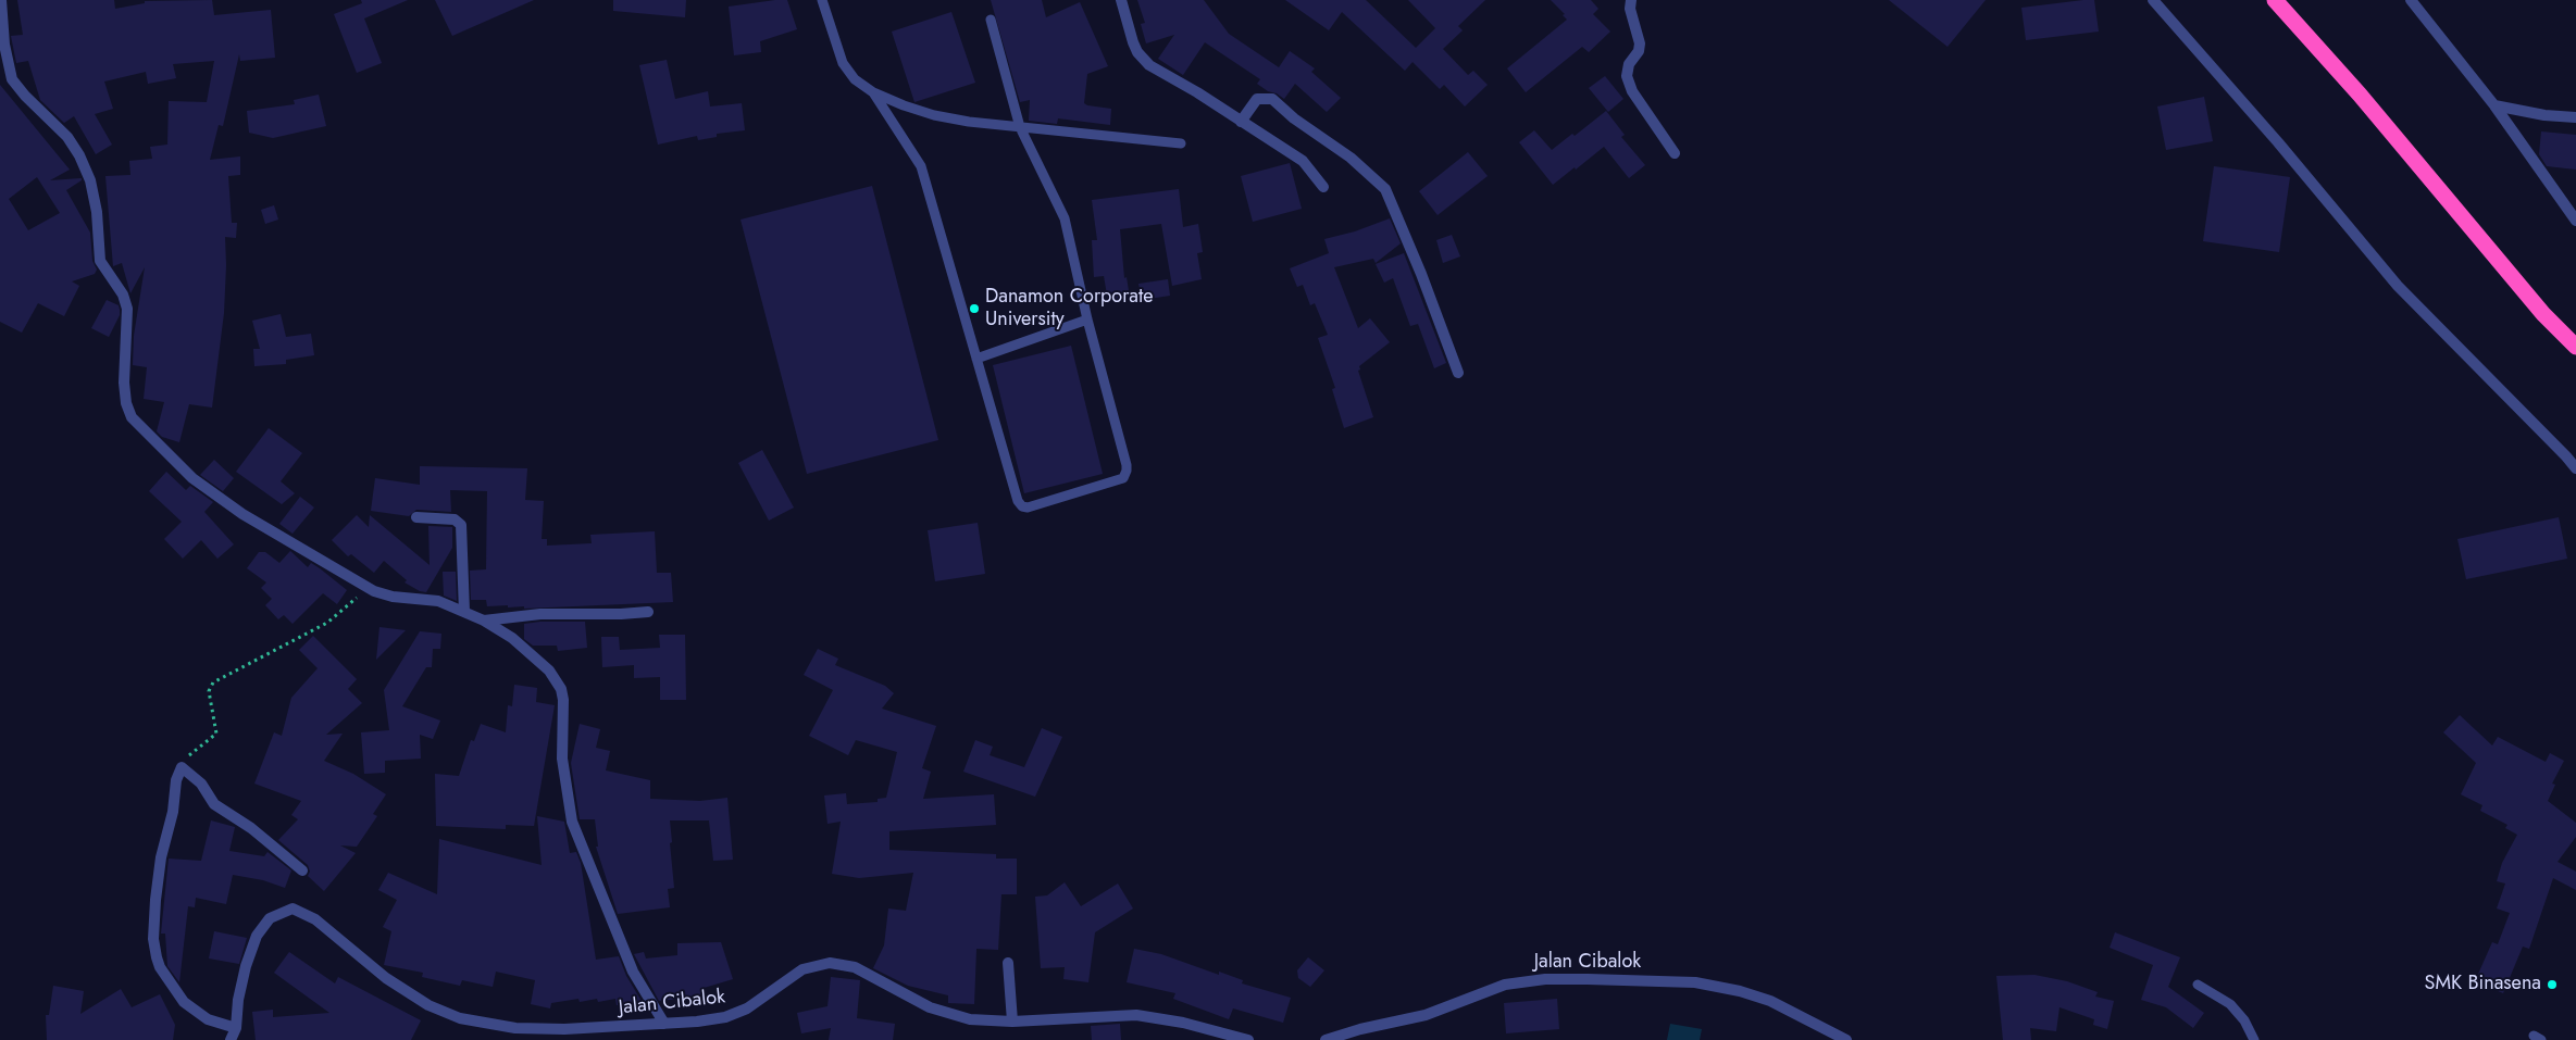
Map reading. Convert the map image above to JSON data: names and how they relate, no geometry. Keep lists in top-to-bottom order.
{
  "streets": {
    "street": ["Jalan Cibalok"]
  },
  "places": ["Danamon Corporate University", "SMK Binasena"]
}
